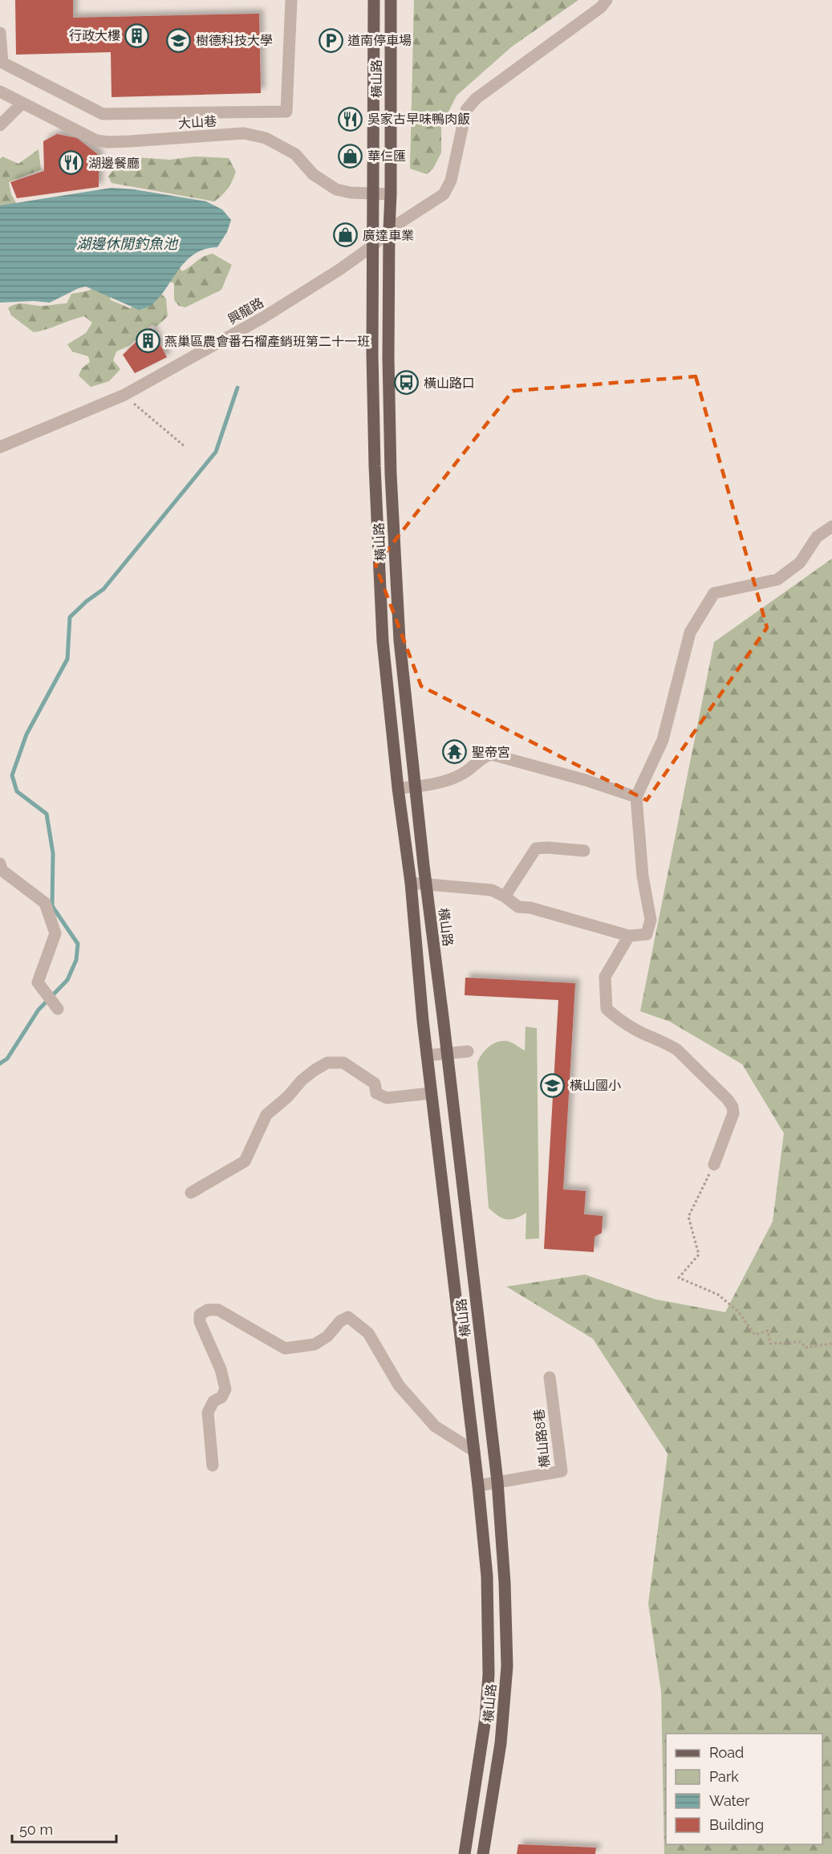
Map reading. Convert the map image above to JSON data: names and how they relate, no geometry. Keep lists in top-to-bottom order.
{
  "streets": {
    "main road": ["橫山路"],
    "street": ["大山巷", "興龍路", "橫山路8巷"]
  },
  "crossings": [
    ["橫山路", "大山巷"],
    ["橫山路", "興龍路"],
    ["橫山路", "橫山路8巷"]
  ],
  "water": ["湖邊休閒釣魚池"],
  "places": {
    "building": ["行政大樓", "燕巢區農會番石榴產銷班第二十一班"],
    "school or university": ["樹德科技大學", "橫山國小"],
    "parking": ["道南停車場"],
    "restaurant": ["吳家古早味鴨肉飯", "湖邊餐廳"],
    "shop": ["華仁匯", "廣達車業"],
    "bus stop": ["橫山路口"],
    "temple": ["聖帝宮"]
  },
  "legend": [
    "Road",
    "Park",
    "Water",
    "Building"
  ],
  "scale_bar": "50 m"
}
